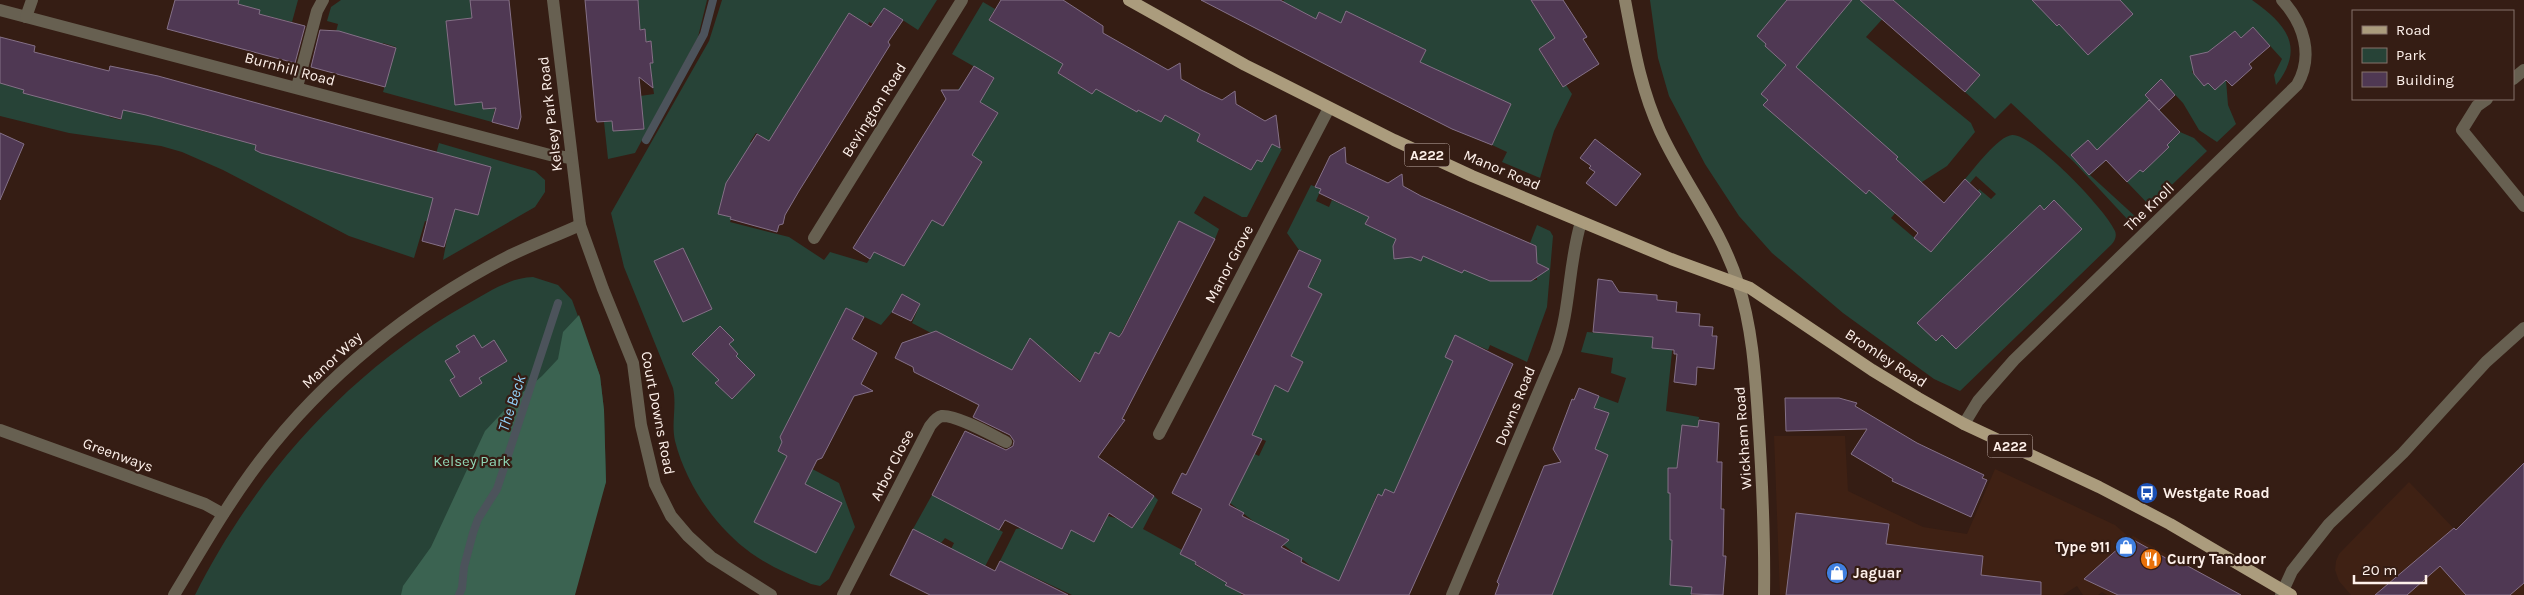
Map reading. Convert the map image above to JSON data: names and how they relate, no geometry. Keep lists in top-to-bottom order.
{
  "streets": {
    "main road": [
      "A222",
      "Manor Road",
      "Bromley Road",
      "Wickham Road"
    ],
    "street": [
      "Burnhill Road",
      "Bevington Road",
      "Kelsey Park Road",
      "The Knoll",
      "Manor Grove",
      "Manor Way",
      "Downs Road",
      "Court Downs Road",
      "Greenways",
      "Arbor Close"
    ]
  },
  "crossings": [
    ["Burnhill Road", "Kelsey Park Road"],
    ["Kelsey Park Road", "Manor Way"],
    ["Kelsey Park Road", "Court Downs Road"],
    ["Manor Road", "Manor Grove"],
    ["Manor Road", "Bromley Road"],
    ["Manor Road", "Downs Road"],
    ["Manor Road", "Wickham Road"],
    ["The Knoll", "Bromley Road"],
    ["Bromley Road", "Wickham Road"],
    ["Manor Way", "Court Downs Road"],
    ["Manor Way", "Greenways"]
  ],
  "water": ["The Beck"],
  "parks": ["Kelsey Park"],
  "places": {
    "bus stop": ["Westgate Road"],
    "shop": ["Type 911", "Jaguar"],
    "restaurant": ["Curry Tandoor"]
  },
  "legend": ["Road", "Park", "Building"],
  "scale_bar": "20 m"
}
